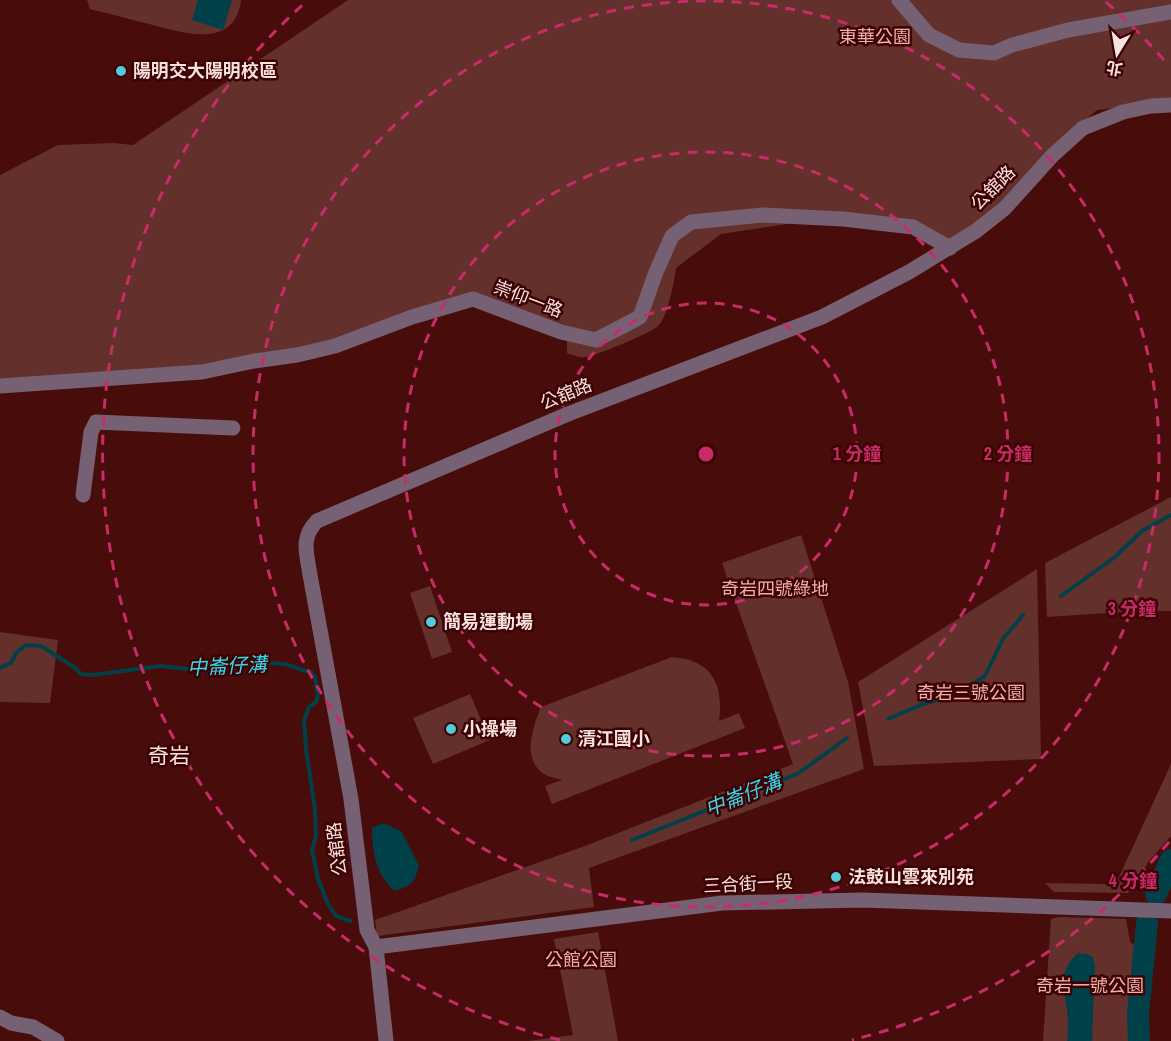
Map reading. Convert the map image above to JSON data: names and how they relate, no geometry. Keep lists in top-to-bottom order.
{
  "streets": {
    "street": ["公舘路", "崇仰一路", "三合街一段"]
  },
  "crossings": [
    ["公舘路", "崇仰一路"],
    ["公舘路", "三合街一段"]
  ],
  "districts": ["奇岩"],
  "water": ["中崙仔溝"],
  "parks": [
    "東華公園",
    "奇岩四號綠地",
    "奇岩三號公園",
    "公館公園",
    "奇岩一號公園"
  ],
  "places": [
    "陽明交大陽明校區",
    "簡易運動場",
    "小操場",
    "清江國小",
    "法鼓山雲來別苑"
  ],
  "north": "bottom",
  "rings": [
    "1 分鐘",
    "2 分鐘",
    "3 分鐘",
    "4 分鐘"
  ]
}
